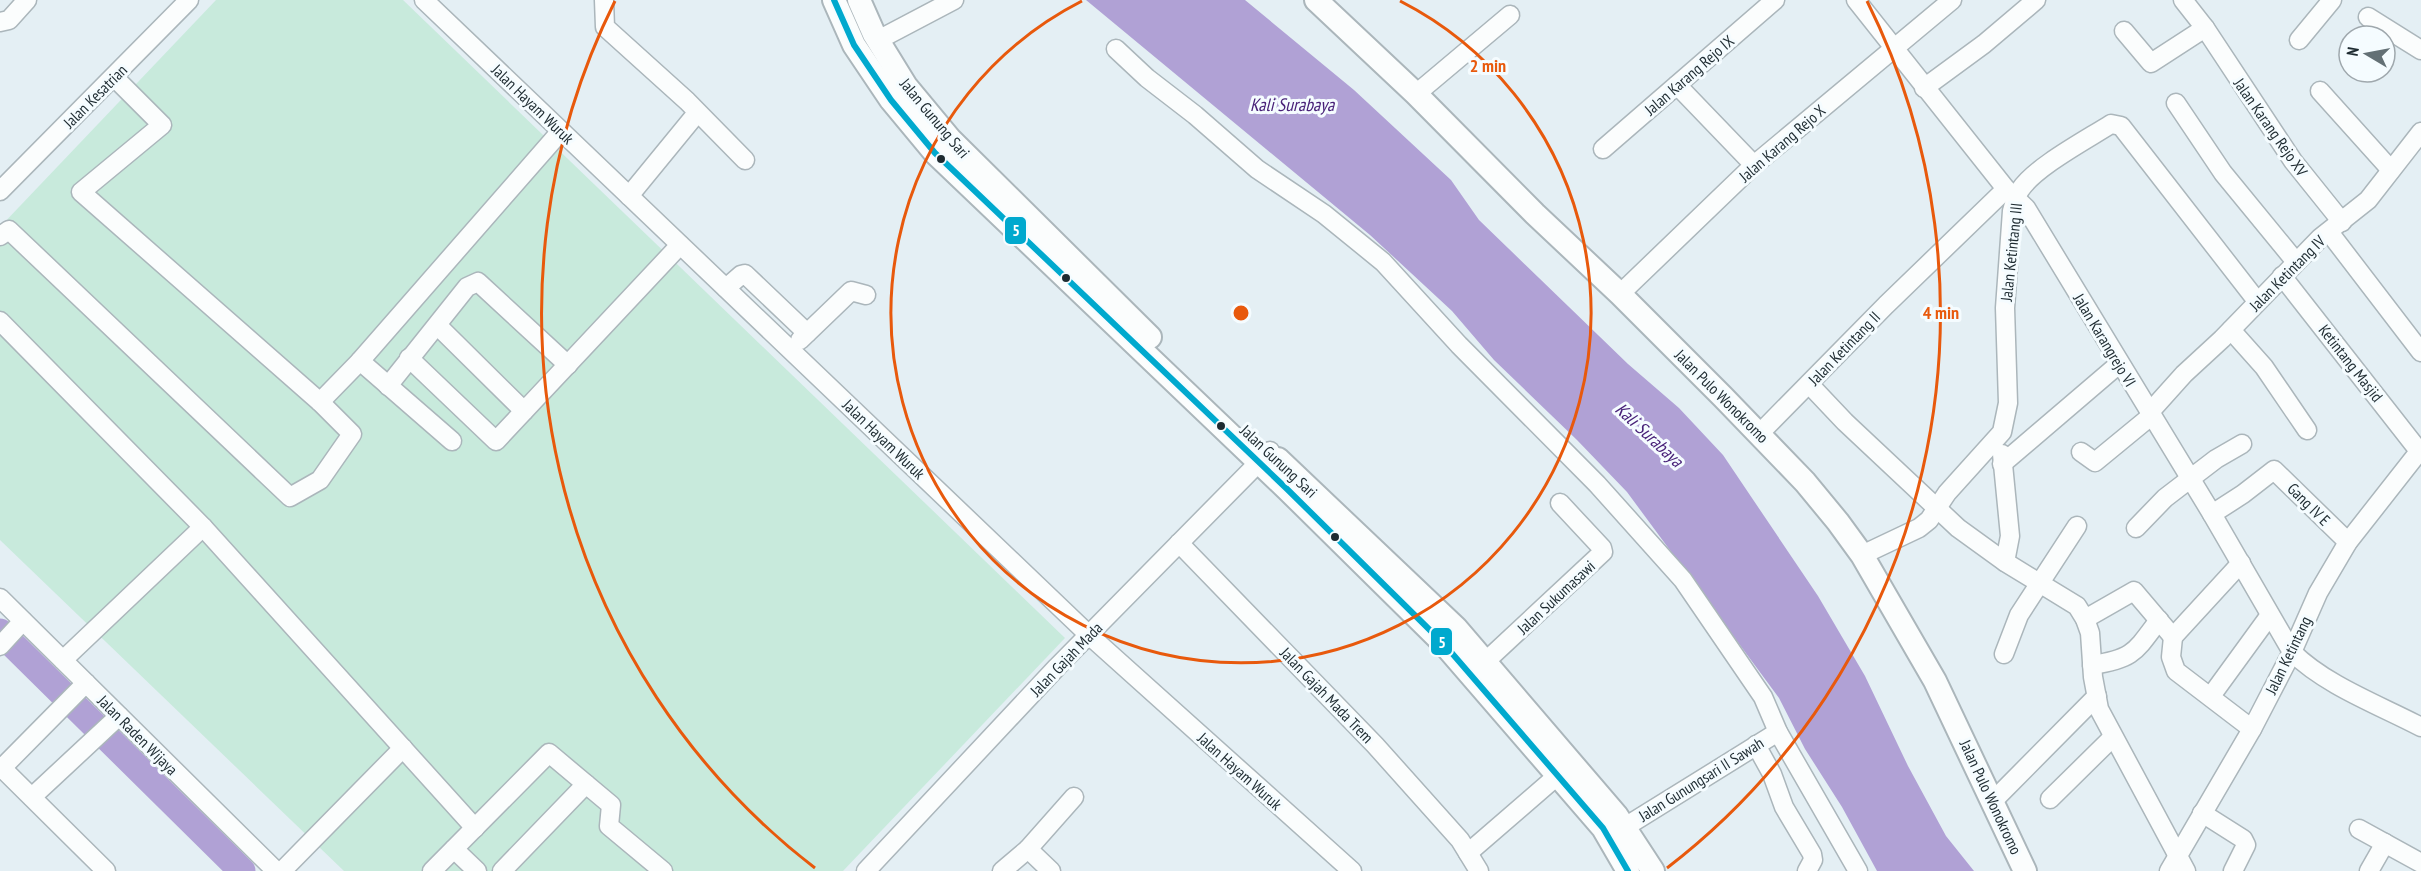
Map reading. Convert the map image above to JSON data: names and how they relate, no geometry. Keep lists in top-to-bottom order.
{
  "streets": {
    "main road": ["Jalan Gunung Sari", "Jalan Pulo Wonokromo"],
    "street": [
      "Jalan Karang Rejo IX",
      "Jalan Kesatrian",
      "Jalan Hayam Wuruk",
      "Jalan Karang Rejo XV",
      "Jalan Karang Rejo X",
      "Jalan Ketintang III",
      "Jalan Ketintang IV",
      "Jalan Karangrejo VI",
      "Jalan Ketintang II",
      "Ketintang Masjid",
      "Gang IV E",
      "Jalan Sukumasawi",
      "Jalan Ketintang",
      "Jalan Gajah Mada",
      "Jalan Gajah Mada Trem",
      "Jalan Raden Wijaya",
      "Jalan Gunungsari II Sawah"
    ]
  },
  "crossings": [
    ["Jalan Hayam Wuruk", "Jalan Gajah Mada"],
    ["Jalan Gunung Sari", "Jalan Sukumasawi"],
    ["Jalan Gunung Sari", "Jalan Gajah Mada"],
    ["Jalan Gunung Sari", "Jalan Gunungsari II Sawah"],
    ["Jalan Karang Rejo XV", "Jalan Ketintang IV"],
    ["Jalan Karang Rejo X", "Jalan Karangrejo VI"],
    ["Jalan Karang Rejo X", "Jalan Pulo Wonokromo"],
    ["Jalan Ketintang III", "Jalan Ketintang IV"],
    ["Jalan Ketintang III", "Jalan Karangrejo VI"],
    ["Jalan Ketintang III", "Jalan Ketintang II"],
    ["Jalan Ketintang IV", "Jalan Karangrejo VI"],
    ["Jalan Ketintang IV", "Ketintang Masjid"],
    ["Jalan Karangrejo VI", "Jalan Ketintang II"],
    ["Jalan Karangrejo VI", "Gang IV E"],
    ["Jalan Karangrejo VI", "Jalan Ketintang"],
    ["Jalan Ketintang II", "Jalan Pulo Wonokromo"],
    ["Ketintang Masjid", "Jalan Ketintang"],
    ["Gang IV E", "Jalan Ketintang"],
    ["Jalan Gajah Mada", "Jalan Gajah Mada Trem"]
  ],
  "water": ["Kali Surabaya"],
  "lines": ["transit line 5"],
  "north": "left",
  "rings": ["2 min", "4 min"]
}
